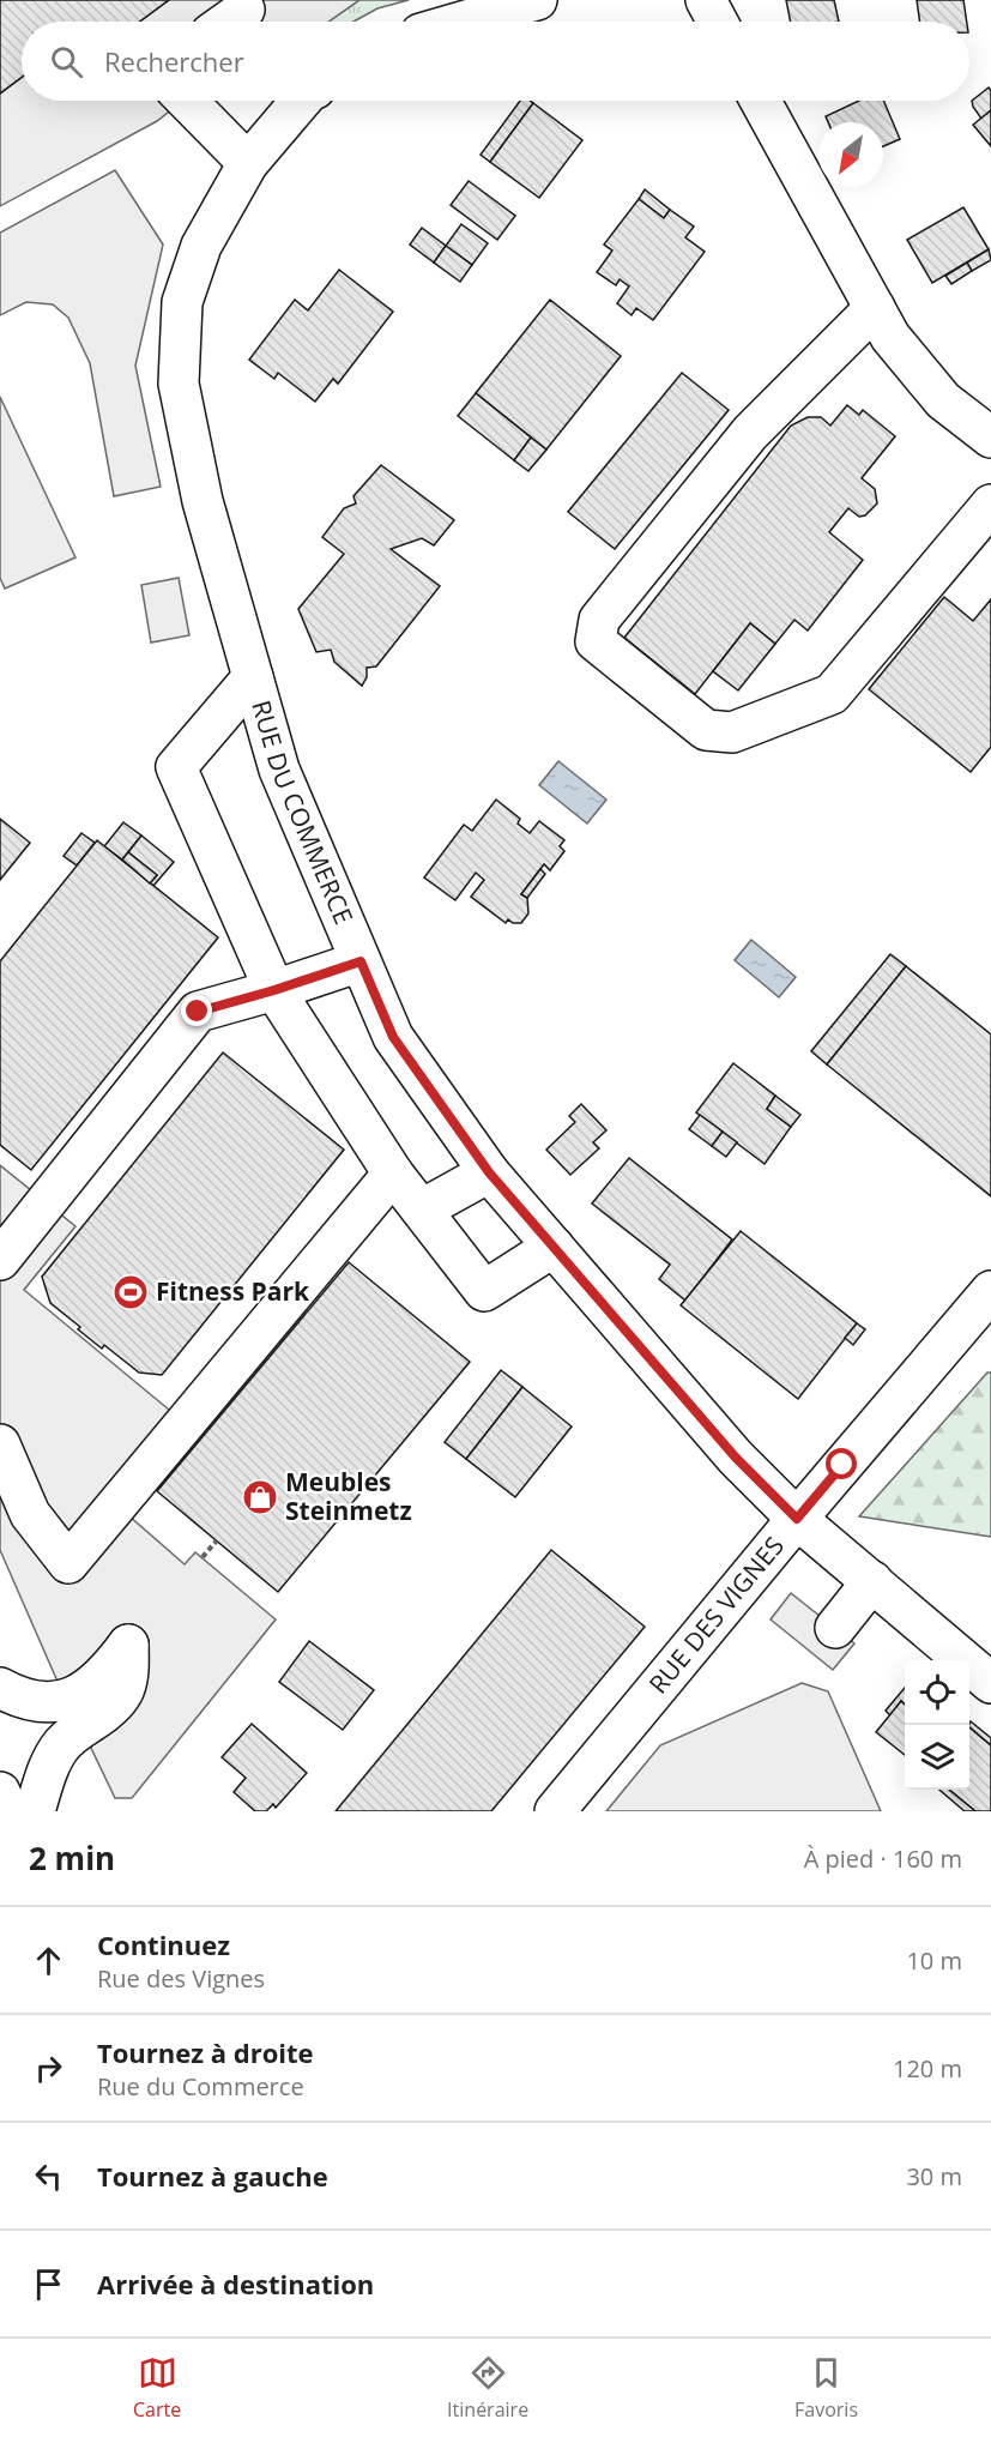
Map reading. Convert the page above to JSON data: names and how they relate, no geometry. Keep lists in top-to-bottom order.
{
  "streets": {
    "street": ["RUE DU COMMERCE", "RUE DES VIGNES"]
  },
  "crossings": [
    ["RUE DU COMMERCE", "RUE DES VIGNES"]
  ],
  "places": {
    "sports": ["Fitness Park"],
    "shop": ["Meubles Steinmetz"]
  },
  "north": "bottom left",
  "page": {
    "search": "Rechercher",
    "heading": ["2 min", "À pied · 160 m"],
    "list": [
      ["Continuez", "Rue des Vignes", "10 m"],
      ["Tournez à droite", "Rue du Commerce", "120 m"],
      ["Tournez à gauche", "30 m"],
      "Arrivée à destination"
    ],
    "nav": ["Carte", "Itinéraire", "Favoris"]
  }
}
